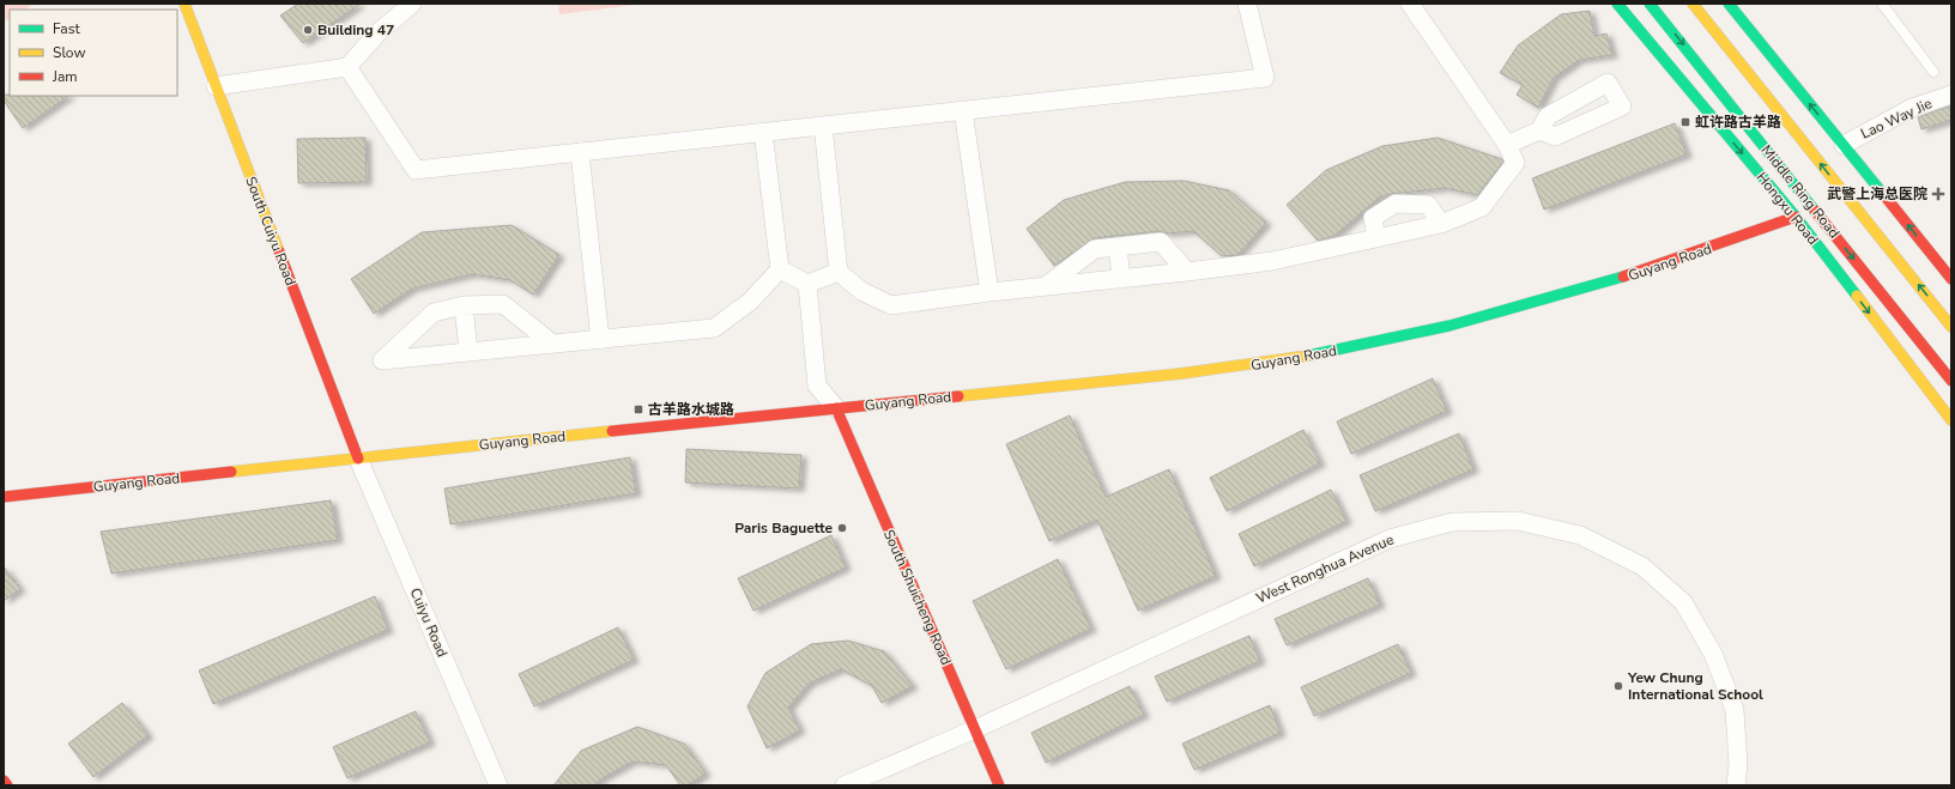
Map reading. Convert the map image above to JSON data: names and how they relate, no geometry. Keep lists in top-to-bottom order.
{
  "streets": {
    "main road": [
      "Middle Ring Road",
      "Hongxu Road",
      "South Cuiyu Road",
      "Guyang Road",
      "South Shuicheng Road"
    ],
    "street": ["Lao Way Jie", "West Ronghua Avenue", "Cuiyu Road"]
  },
  "crossings": [
    ["Hongxu Road", "Guyang Road"],
    ["South Cuiyu Road", "Guyang Road"],
    ["South Cuiyu Road", "Cuiyu Road"],
    ["Guyang Road", "South Shuicheng Road"],
    ["Guyang Road", "Cuiyu Road"],
    ["West Ronghua Avenue", "South Shuicheng Road"]
  ],
  "places": {
    "other": ["Building 47", "Paris Baguette", "Yew Chung International School"],
    "transit": ["虹许路古羊路", "古羊路水城路"],
    "health": ["武警上海总医院"]
  },
  "legend": ["Fast", "Slow", "Jam"]
}
